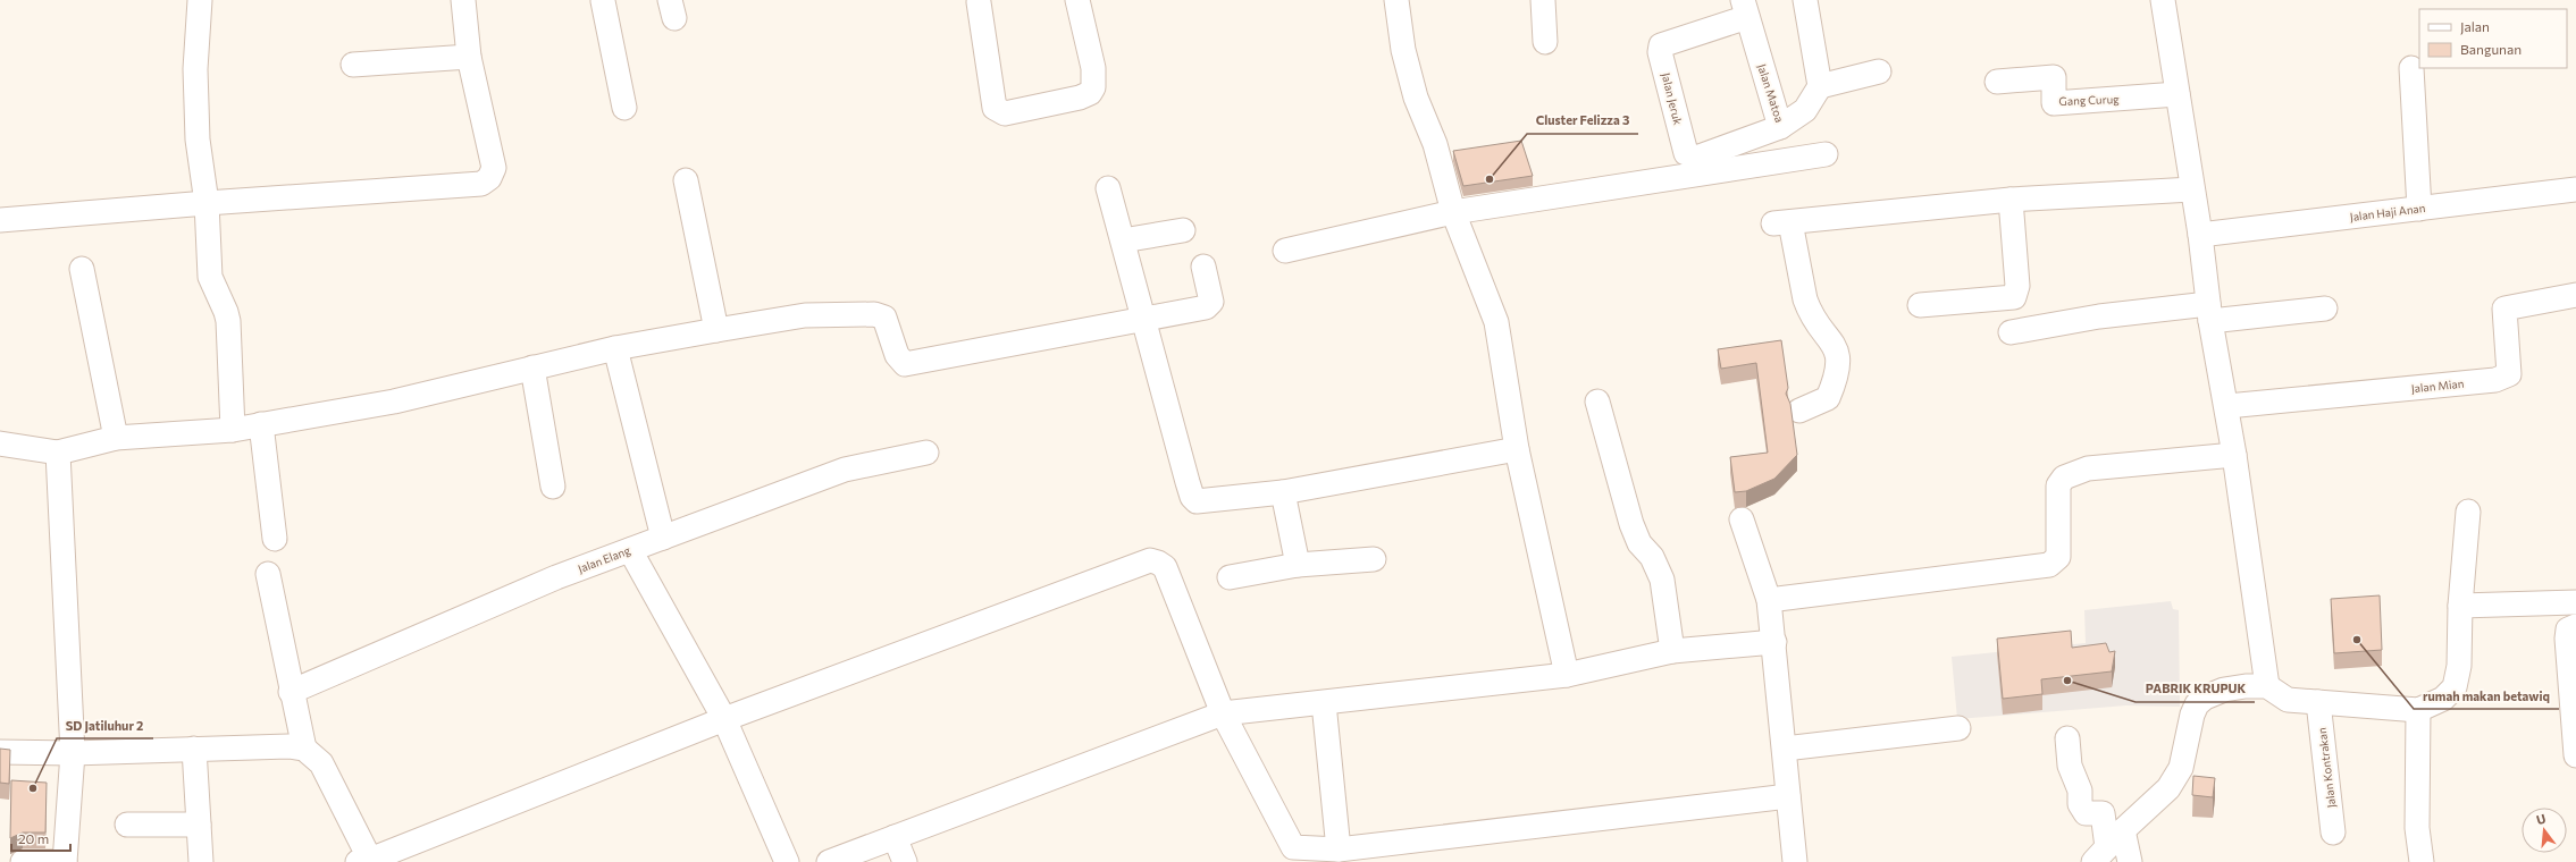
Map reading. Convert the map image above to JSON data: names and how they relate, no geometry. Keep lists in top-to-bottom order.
{
  "streets": {
    "street": [
      "Jalan Matoa",
      "Jalan Jeruk",
      "Gang Curug",
      "Jalan Haji Anan",
      "Jalan Mian",
      "Jalan Elang",
      "Jalan Kontrakan"
    ]
  },
  "crossings": [
    ["Jalan Matoa", "Jalan Jeruk"]
  ],
  "places": [
    "Cluster Felizza 3",
    "rumah makan betawiq",
    "PABRIK KRUPUK",
    "SD Jatiluhur 2"
  ],
  "legend": ["Jalan", "Bangunan"],
  "scale_bar": "20 m",
  "north": "top"
}
